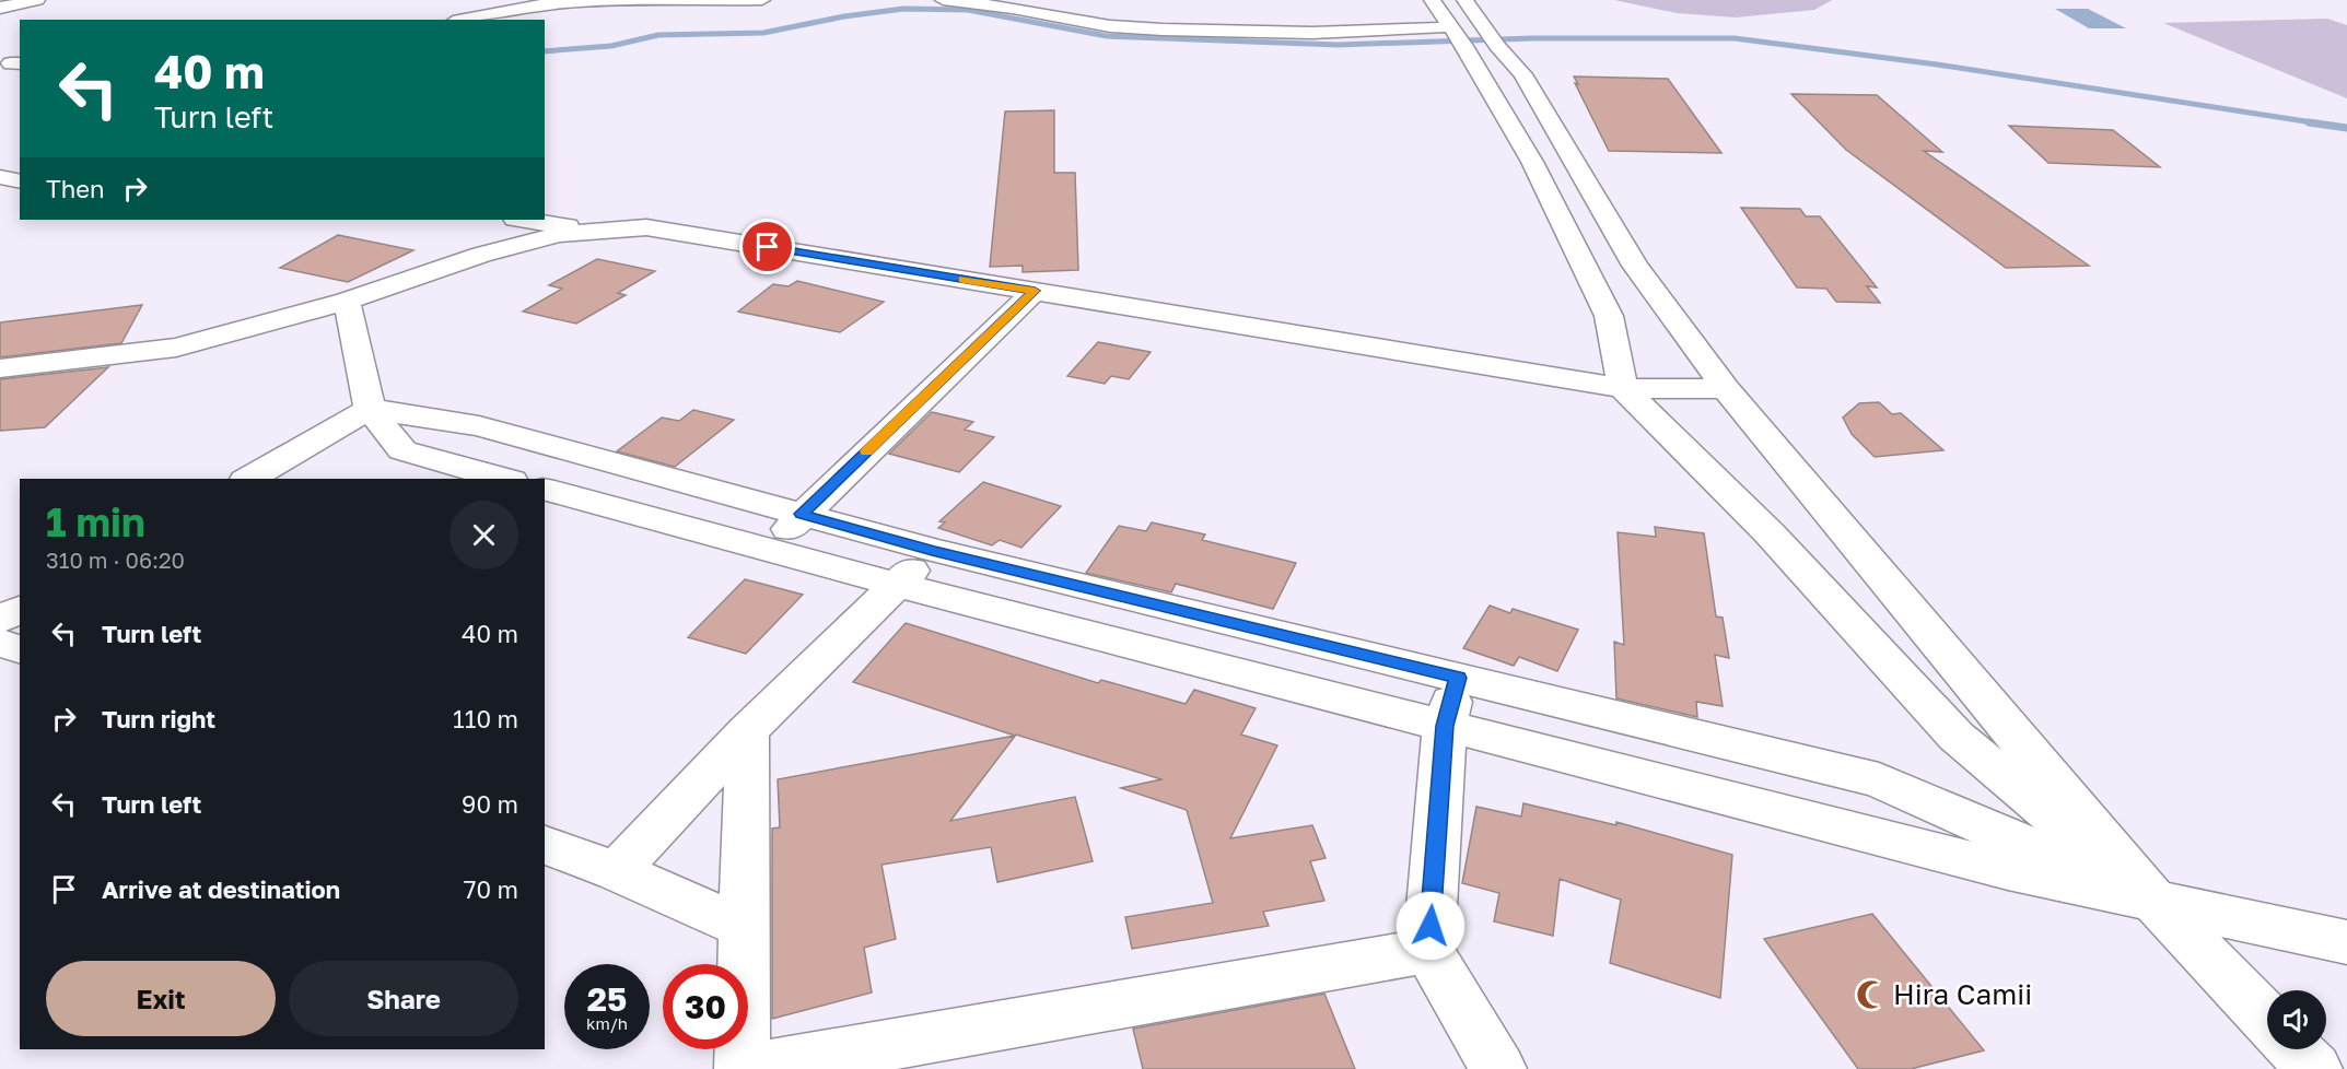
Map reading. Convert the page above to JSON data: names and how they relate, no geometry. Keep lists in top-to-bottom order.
{
  "places": {
    "mosque": ["Hira Camii"]
  },
  "page": {
    "turn": ["40 m", "Turn left"],
    "then": "Then",
    "heading": ["1 min", "310 m · 06:20"],
    "list": [
      {
        "name": "Turn left",
        "value": "40 m"
      },
      {
        "name": "Turn right",
        "value": "110 m"
      },
      {
        "name": "Turn left",
        "value": "90 m"
      },
      {
        "name": "Arrive at destination",
        "value": "70 m"
      }
    ],
    "buttons": ["Exit", "Share"],
    "speed": "25 km/h",
    "limit": "30"
  }
}
